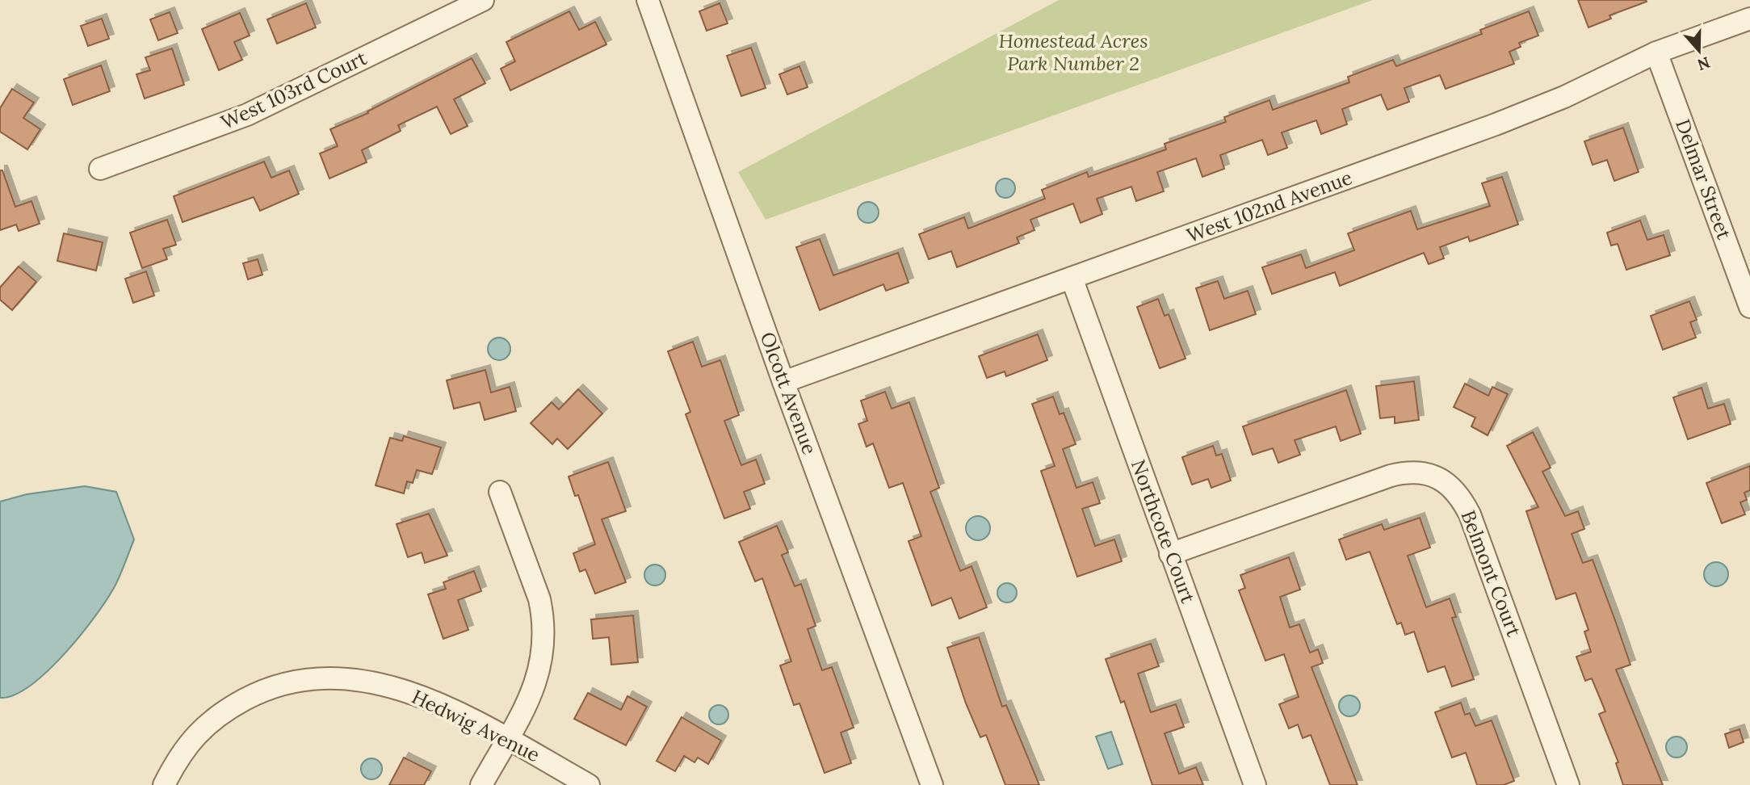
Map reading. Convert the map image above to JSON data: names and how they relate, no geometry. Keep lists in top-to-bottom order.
{
  "streets": {
    "street": [
      "West 103rd Court",
      "Delmar Street",
      "West 102nd Avenue",
      "Olcott Avenue",
      "Northcote Court",
      "Belmont Court",
      "Hedwig Avenue"
    ]
  },
  "crossings": [
    ["Delmar Street", "West 102nd Avenue"],
    ["West 102nd Avenue", "Olcott Avenue"],
    ["West 102nd Avenue", "Northcote Court"],
    ["Northcote Court", "Belmont Court"]
  ],
  "parks": ["Homestead Acres Park Number 2"],
  "north": "bottom"
}
